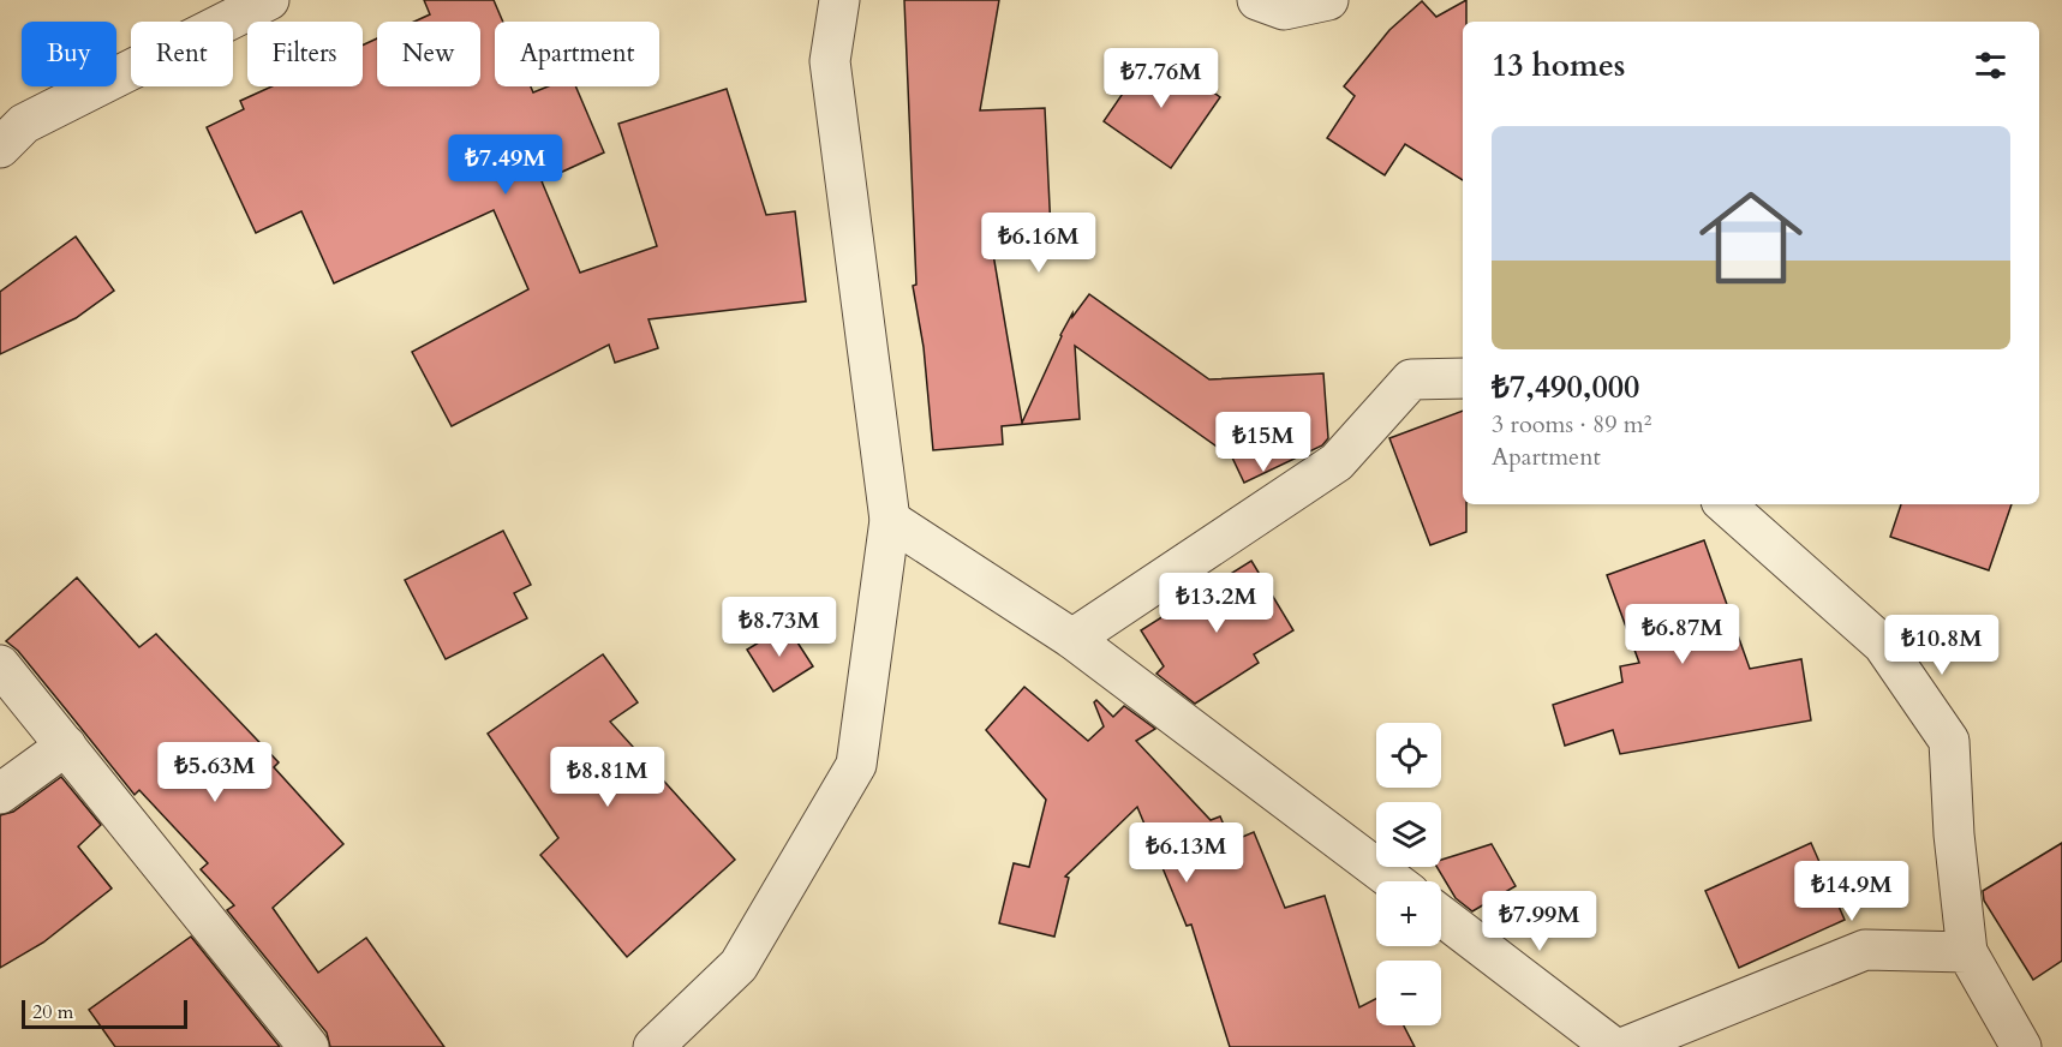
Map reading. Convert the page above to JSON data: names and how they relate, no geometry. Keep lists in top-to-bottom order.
{
  "scale_bar": "20 m",
  "page": {
    "chip": [
      "Buy",
      "Rent",
      "Filters",
      "New",
      "Apartment"
    ],
    "heading": "13 homes",
    "price": [
      "₺7.76M",
      "₺7.49M",
      "₺6.16M",
      "₺15M",
      "₺13.2M",
      "₺8.73M",
      "₺6.87M",
      "₺10.8M",
      "₺5.63M",
      "₺8.81M",
      "₺6.13M",
      "₺14.9M",
      "₺7.99M"
    ],
    "list": [
      {
        "name": "₺7,490,000",
        "note": "3 rooms · 89 m² · Apartment"
      }
    ],
    "map_buttons": ["+", "−"],
    "scale": "20 m"
  }
}
